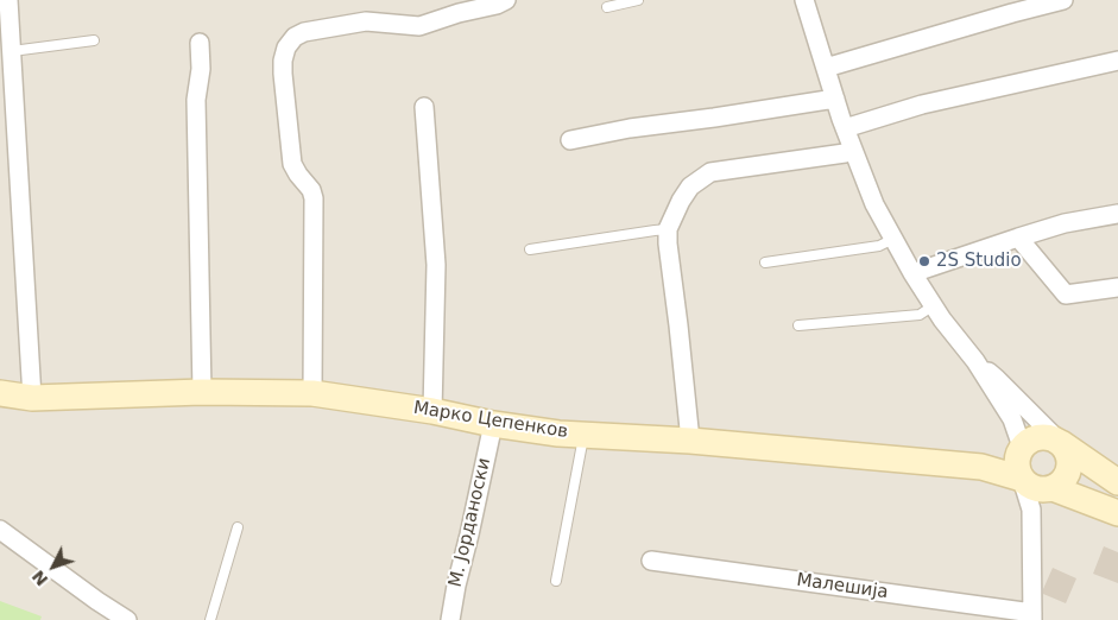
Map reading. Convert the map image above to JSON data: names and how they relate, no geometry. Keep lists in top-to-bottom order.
{
  "streets": {
    "street": ["Марко Цепенков", "М. Јорданоски", "Малешија"]
  },
  "crossings": [
    ["Марко Цепенков", "М. Јорданоски"]
  ],
  "places": ["2S Studio"],
  "north": "bottom left"
}
